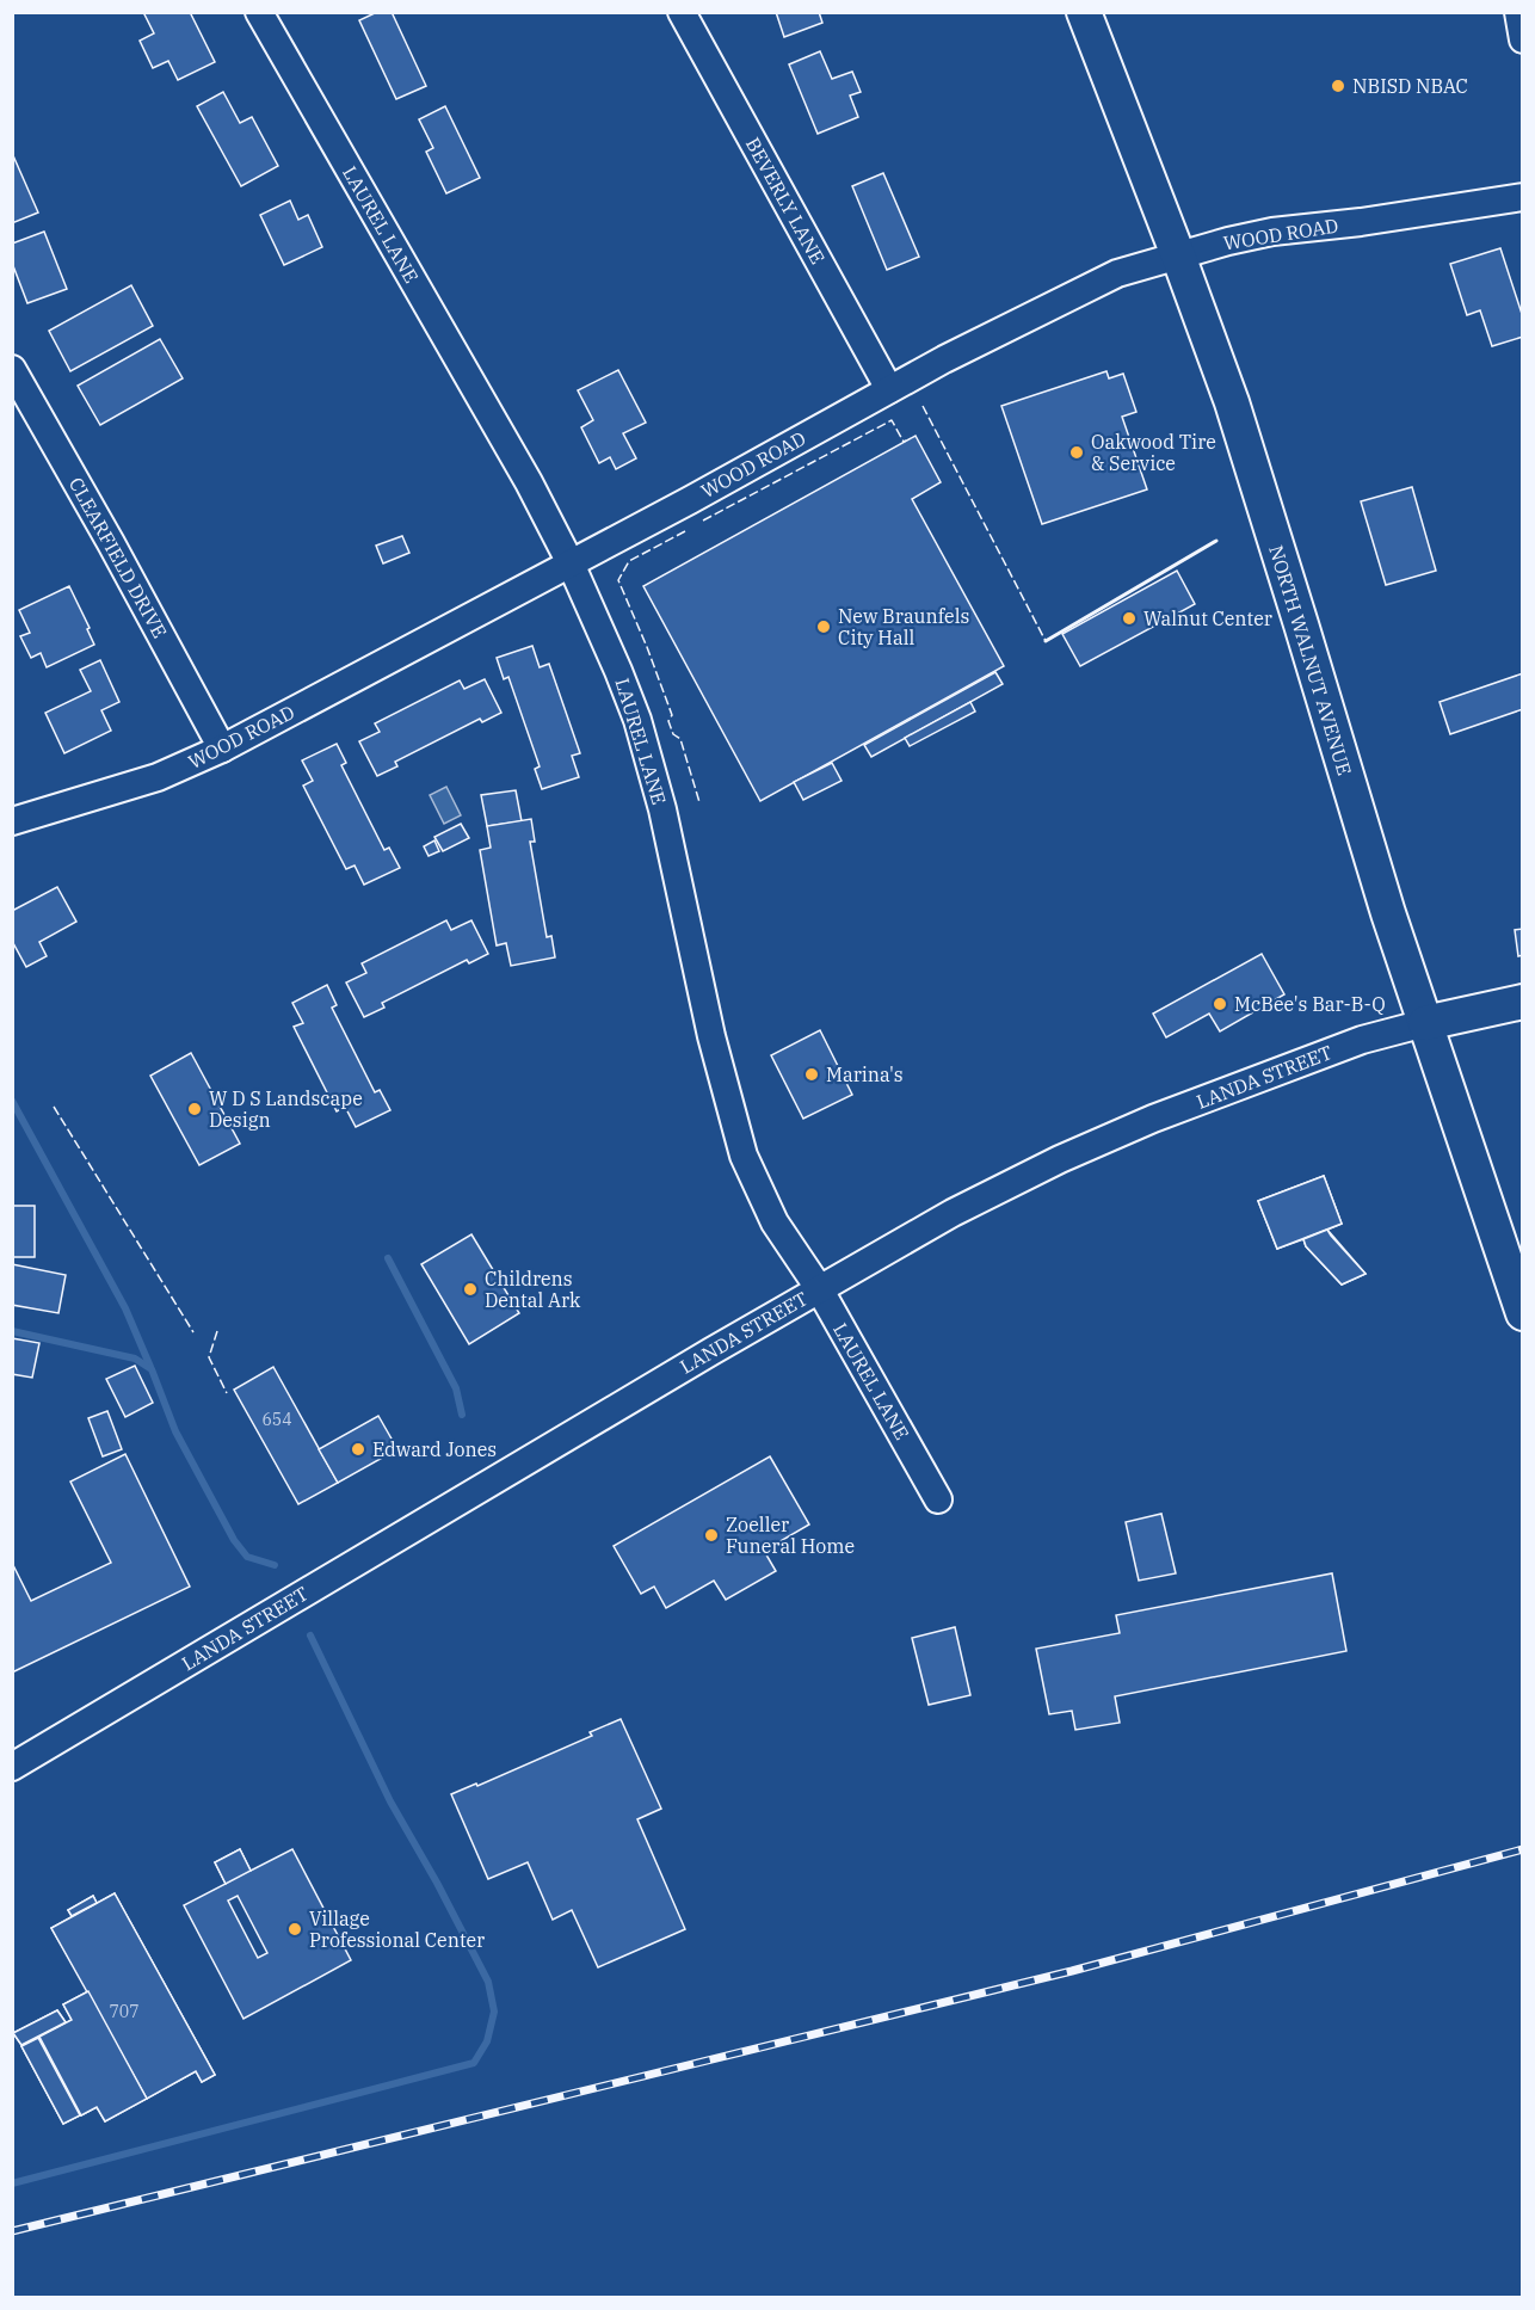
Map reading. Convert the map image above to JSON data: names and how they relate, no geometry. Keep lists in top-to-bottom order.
{
  "streets": {
    "main road": ["NORTH WALNUT AVENUE", "LANDA STREET"],
    "street": [
      "BEVERLY LANE",
      "LAUREL LANE",
      "WOOD ROAD",
      "CLEARFIELD DRIVE"
    ]
  },
  "crossings": [
    ["BEVERLY LANE", "WOOD ROAD"],
    ["LAUREL LANE", "WOOD ROAD"],
    ["LAUREL LANE", "LANDA STREET"],
    ["WOOD ROAD", "CLEARFIELD DRIVE"],
    ["WOOD ROAD", "NORTH WALNUT AVENUE"],
    ["NORTH WALNUT AVENUE", "LANDA STREET"]
  ],
  "places": [
    "NBISD NBAC",
    "Oakwood Tire & Service",
    "Walnut Center",
    "New Braunfels City Hall",
    "McBee's Bar-B-Q",
    "Marina's",
    "W D S Landscape Design",
    "Childrens Dental Ark",
    "Edward Jones",
    "Zoeller Funeral Home",
    "Village Professional Center"
  ],
  "house_numbers": ["654", "707"]
}
